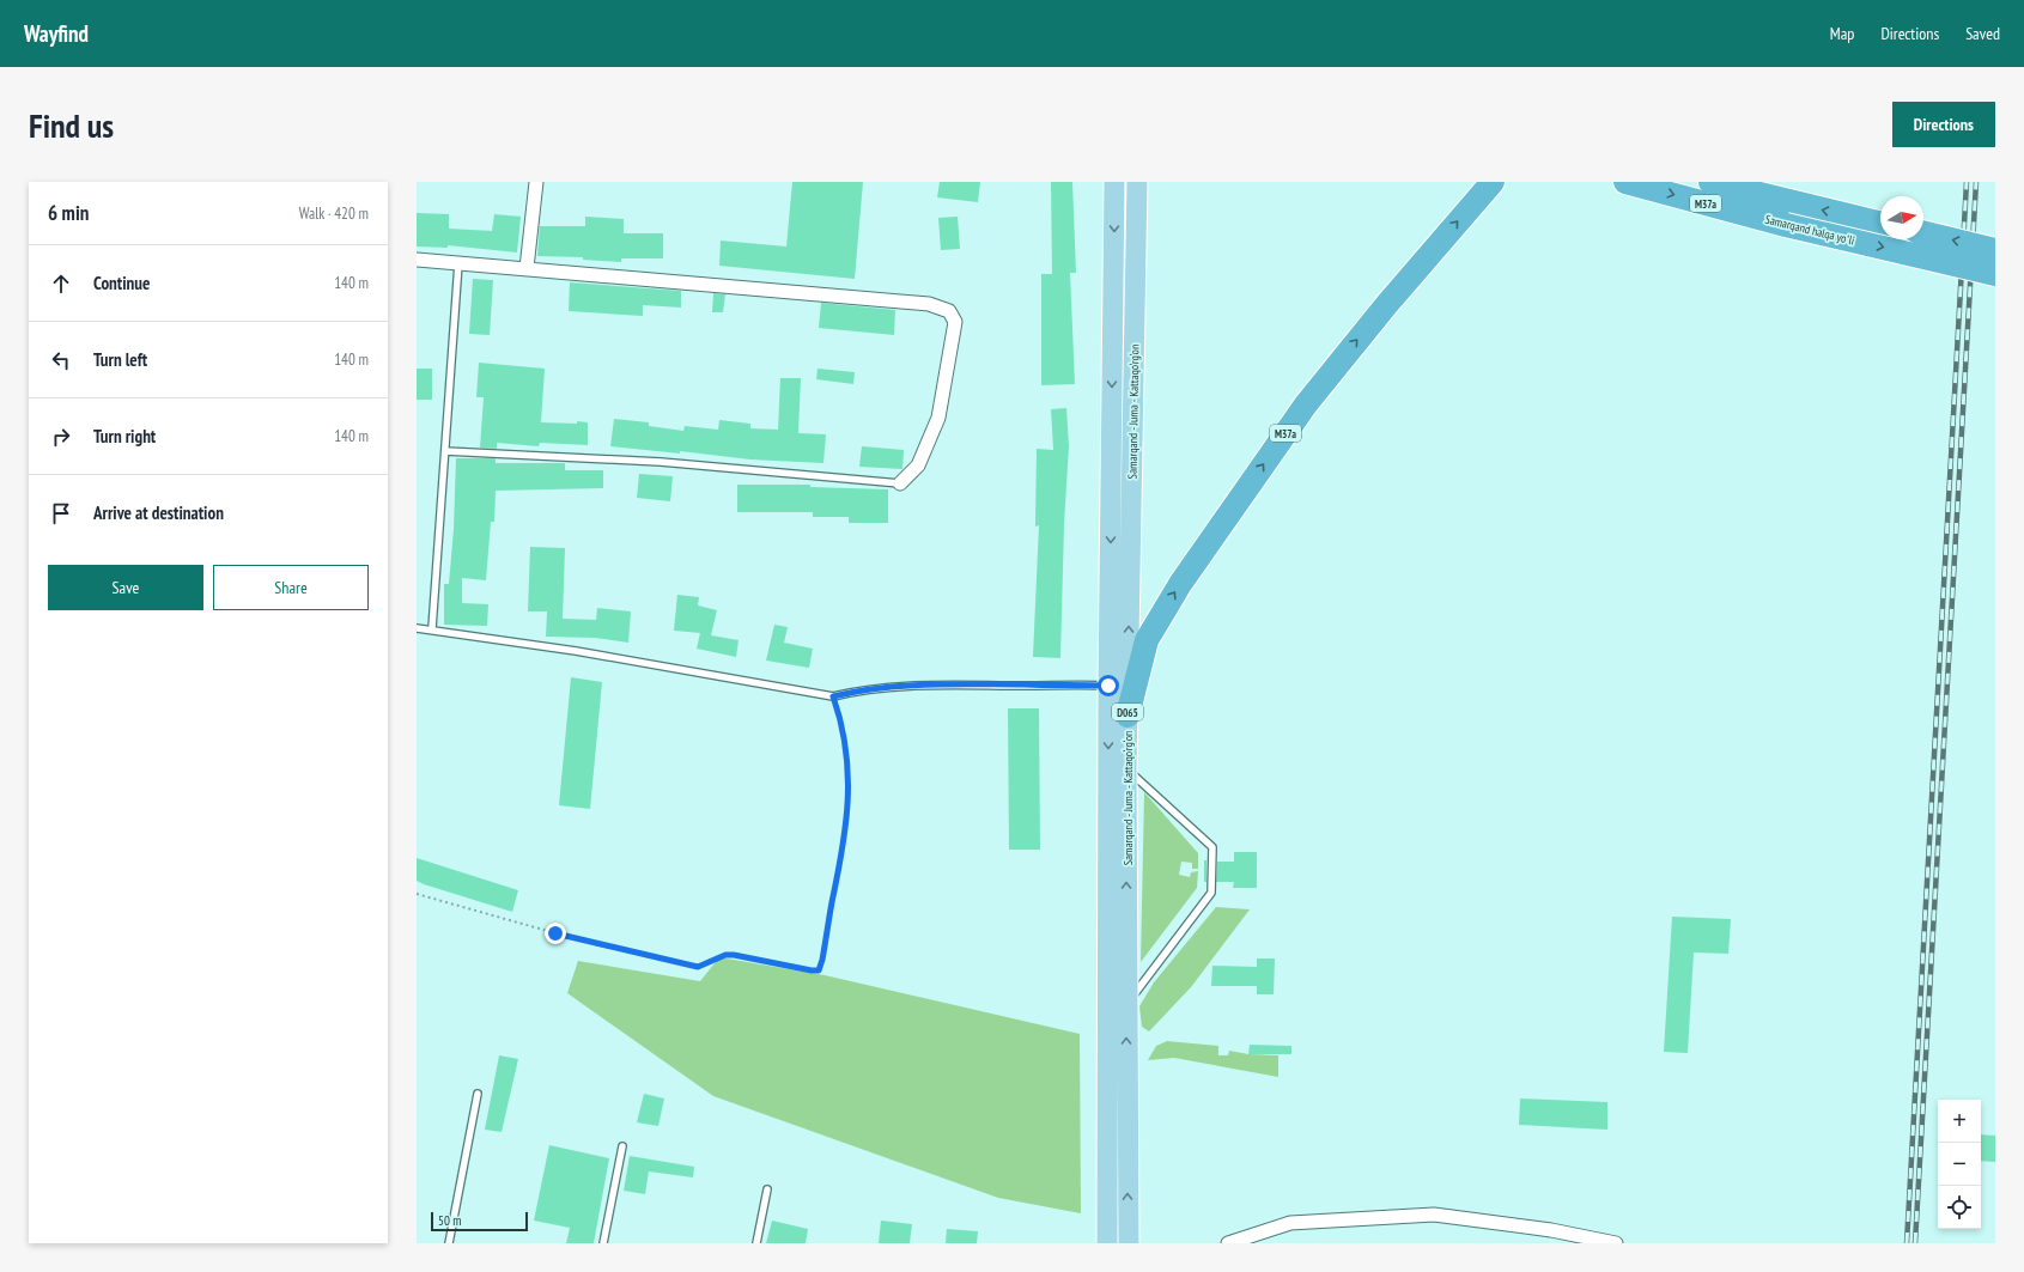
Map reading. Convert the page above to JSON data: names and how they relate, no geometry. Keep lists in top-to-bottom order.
{
  "streets": {
    "highway": ["M37a", "Samarqand halqa yoʻli"],
    "main road": ["Samarqand - Juma - Kattaqo‘rg‘on", "D065"]
  },
  "crossings": [
    ["M37a", "Samarqand - Juma - Kattaqo‘rg‘on"]
  ],
  "scale_bar": "50 m",
  "north": "right",
  "page": {
    "header": "Wayfind",
    "nav": ["Map", "Directions", "Saved"],
    "buttons": [
      "Directions",
      ["Save", "Share"]
    ],
    "title": "Find us",
    "heading": ["6 min", "Walk · 420 m"],
    "list": [
      ["Continue", "140 m"],
      ["Turn left", "140 m"],
      ["Turn right", "140 m"],
      "Arrive at destination"
    ],
    "map_buttons": ["+", "−"],
    "scale": "50 m"
  }
}
